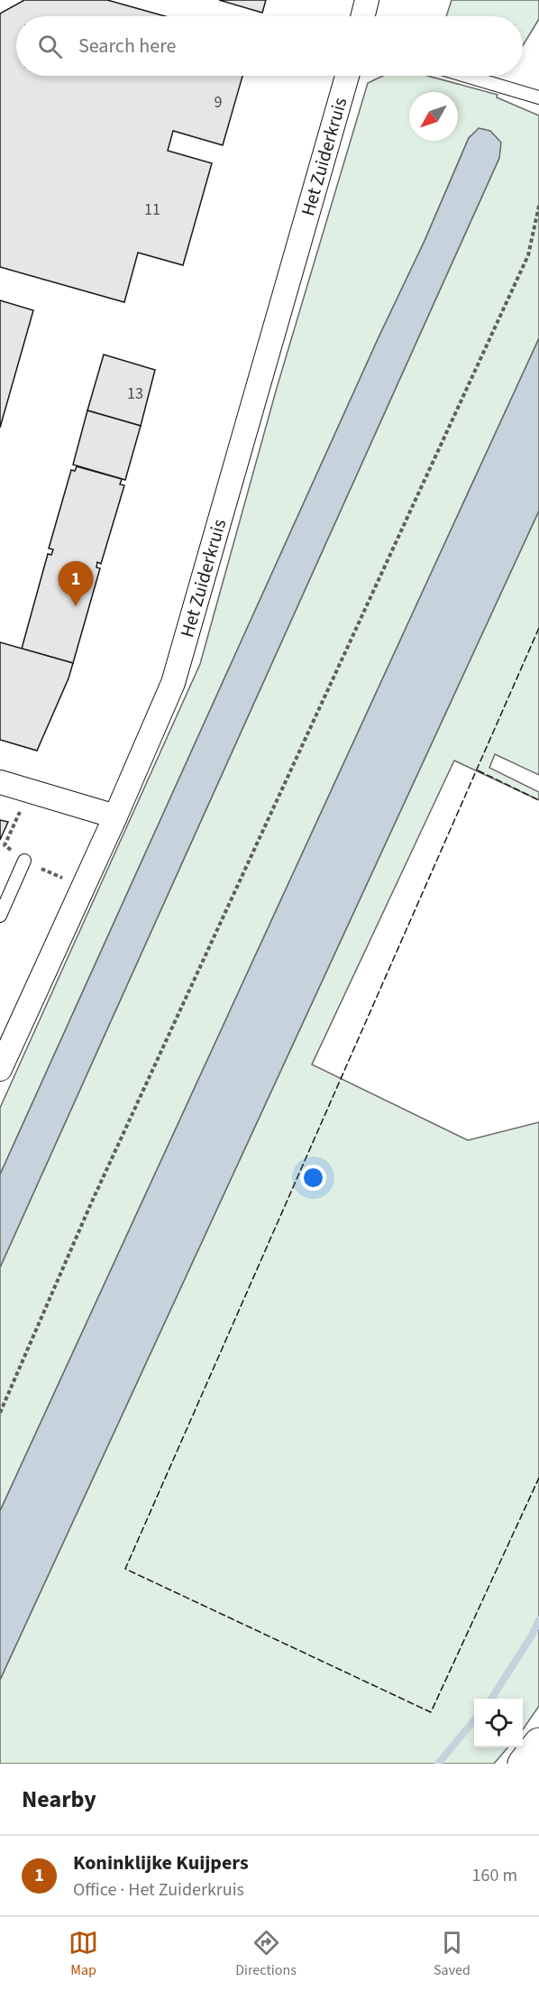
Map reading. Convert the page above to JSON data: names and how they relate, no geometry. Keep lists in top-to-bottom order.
{
  "streets": {
    "street": ["Het Zuiderkruis"]
  },
  "house_numbers": ["9", "11", "13"],
  "north": "bottom left",
  "page": {
    "search": "Search here",
    "pins": "1",
    "heading": "Nearby",
    "list": [
      {
        "mark": "1",
        "name": "Koninklijke Kuijpers",
        "note": "Office · Het Zuiderkruis",
        "value": "160 m"
      }
    ],
    "nav": ["Map", "Directions", "Saved"]
  }
}
